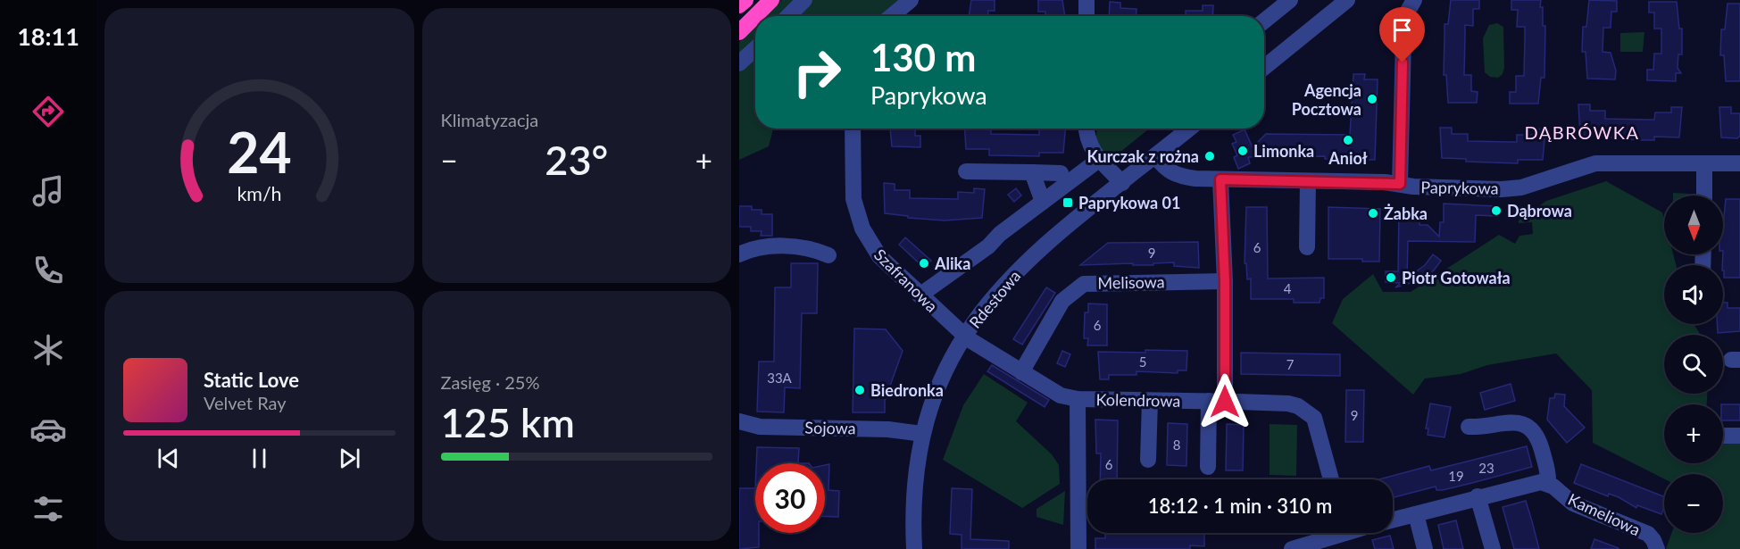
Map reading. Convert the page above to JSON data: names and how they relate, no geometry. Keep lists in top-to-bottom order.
{
  "streets": {
    "street": [
      "Paprykowa",
      "Szafranowa",
      "Melisowa",
      "Rdestowa",
      "Kolendrowa",
      "Sojowa",
      "Kameliowa"
    ]
  },
  "crossings": [
    ["Paprykowa", "Rdestowa"],
    ["Szafranowa", "Rdestowa"],
    ["Szafranowa", "Kolendrowa"],
    ["Melisowa", "Kolendrowa"],
    ["Rdestowa", "Kolendrowa"],
    ["Rdestowa", "Sojowa"]
  ],
  "districts": ["DĄBRÓWKA"],
  "places": {
    "other": [
      "Agencja Pocztowa",
      "Anioł",
      "Limonka",
      "Kurczak z rożna",
      "Dąbrowa",
      "Żabka",
      "Alika",
      "Piotr Gotowała",
      "Biedronka"
    ],
    "transit": ["Paprykowa 01"]
  },
  "house_numbers": [
    "6",
    "9",
    "4",
    "6",
    "5",
    "7",
    "33A",
    "9",
    "8",
    "6",
    "23",
    "19"
  ],
  "north": "bottom",
  "page": {
    "tabs": "18:11",
    "tile": [
      "Klimatyzacja",
      ["Zasięg · 25%", "125 km"]
    ],
    "turn": ["130 m", "Paprykowa"],
    "heat": ["−", "23°", "+"],
    "map_buttons": ["+", "−"],
    "song": ["Static Love", "Velvet Ray"],
    "limit": "30",
    "trip": "18:12 · 1 min · 310 m",
    "gauge": ["24", "km/h"]
  }
}
